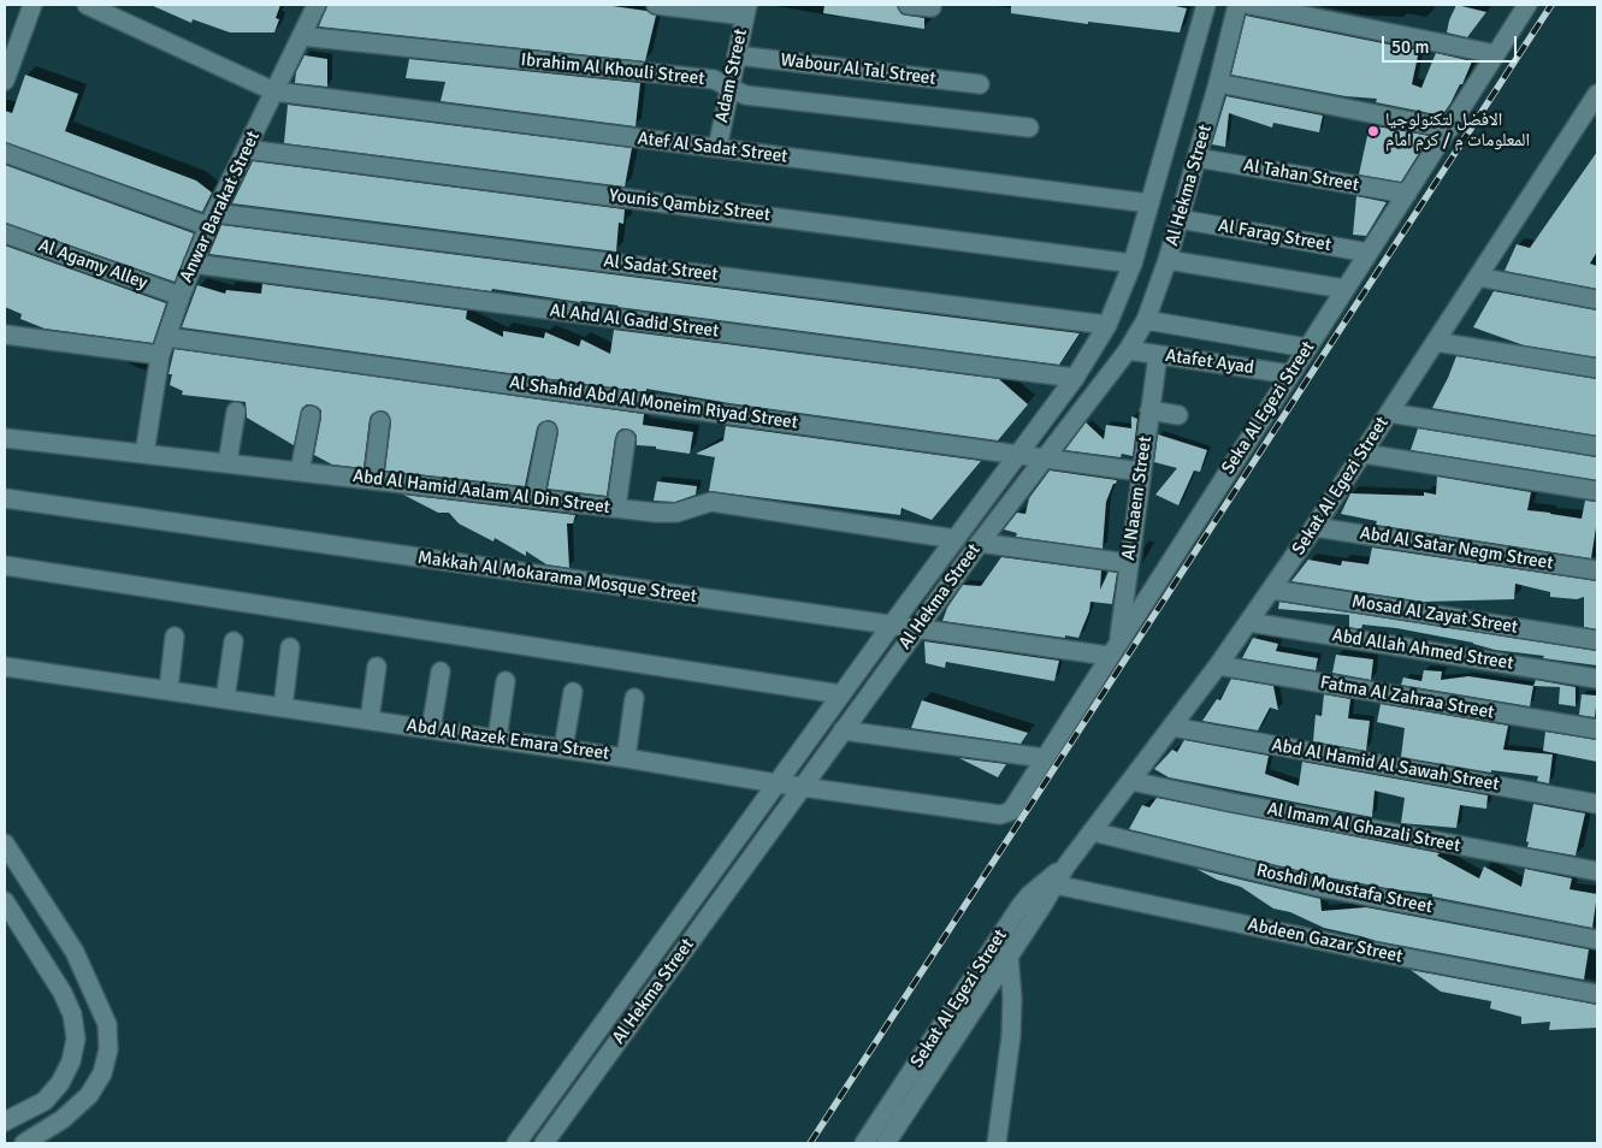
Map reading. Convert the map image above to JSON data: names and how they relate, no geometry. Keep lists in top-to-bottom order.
{
  "streets": {
    "street": [
      "Ibrahim Al Khouli Street",
      "Wabour Al Tal Street",
      "Adam Street",
      "Atef Al Sadat Street",
      "Al Tahan Street",
      "Al Hekma Street",
      "Younis Qambiz Street",
      "Anwar Barakat Street",
      "Al Farag Street",
      "Al Agamy Alley",
      "Al Sadat Street",
      "Al Ahd Al Gadid Street",
      "Atafet Ayad",
      "Al Shahid Abd Al Moneim Riyad Street",
      "Seka Al Egezi Street",
      "Sekat Al Egezi Street",
      "Abd Al Hamid Aalam Al Din Street",
      "Al Naaem Street",
      "Abd Al Satar Negm Street",
      "Makkah Al Mokarama Mosque Street",
      "Mosad Al Zayat Street",
      "Abd Allah Ahmed Street",
      "Fatma Al Zahraa Street",
      "Abd Al Razek Emara Street",
      "Abd Al Hamid Al Sawah Street",
      "Al Imam Al Ghazali Street",
      "Roshdi Moustafa Street",
      "Abdeen Gazar Street"
    ]
  },
  "crossings": [
    ["Ibrahim Al Khouli Street", "Adam Street"],
    ["Ibrahim Al Khouli Street", "Anwar Barakat Street"],
    ["Wabour Al Tal Street", "Adam Street"],
    ["Adam Street", "Atef Al Sadat Street"],
    ["Atef Al Sadat Street", "Al Hekma Street"],
    ["Atef Al Sadat Street", "Anwar Barakat Street"],
    ["Al Tahan Street", "Al Hekma Street"],
    ["Al Tahan Street", "Seka Al Egezi Street"],
    ["Al Hekma Street", "Younis Qambiz Street"],
    ["Al Hekma Street", "Al Farag Street"],
    ["Al Hekma Street", "Al Sadat Street"],
    ["Al Hekma Street", "Al Ahd Al Gadid Street"],
    ["Al Hekma Street", "Atafet Ayad"],
    ["Al Hekma Street", "Al Shahid Abd Al Moneim Riyad Street"],
    ["Al Hekma Street", "Abd Al Hamid Aalam Al Din Street"],
    ["Al Hekma Street", "Makkah Al Mokarama Mosque Street"],
    ["Al Hekma Street", "Abd Al Razek Emara Street"],
    ["Younis Qambiz Street", "Anwar Barakat Street"],
    ["Anwar Barakat Street", "Al Agamy Alley"],
    ["Anwar Barakat Street", "Al Sadat Street"],
    ["Anwar Barakat Street", "Al Ahd Al Gadid Street"],
    ["Anwar Barakat Street", "Al Shahid Abd Al Moneim Riyad Street"],
    ["Anwar Barakat Street", "Abd Al Hamid Aalam Al Din Street"],
    ["Al Farag Street", "Seka Al Egezi Street"],
    ["Atafet Ayad", "Seka Al Egezi Street"],
    ["Atafet Ayad", "Al Naaem Street"],
    ["Al Shahid Abd Al Moneim Riyad Street", "Al Naaem Street"],
    ["Seka Al Egezi Street", "Al Naaem Street"],
    ["Seka Al Egezi Street", "Makkah Al Mokarama Mosque Street"],
    ["Seka Al Egezi Street", "Abd Al Razek Emara Street"],
    ["Sekat Al Egezi Street", "Abd Al Satar Negm Street"],
    ["Sekat Al Egezi Street", "Mosad Al Zayat Street"],
    ["Sekat Al Egezi Street", "Abd Allah Ahmed Street"],
    ["Sekat Al Egezi Street", "Fatma Al Zahraa Street"],
    ["Sekat Al Egezi Street", "Abd Al Hamid Al Sawah Street"],
    ["Sekat Al Egezi Street", "Al Imam Al Ghazali Street"],
    ["Sekat Al Egezi Street", "Roshdi Moustafa Street"],
    ["Sekat Al Egezi Street", "Abdeen Gazar Street"],
    ["Al Naaem Street", "Makkah Al Mokarama Mosque Street"]
  ],
  "places": ["الافضل لتكنولوجيا المعلومات م / كرم امام"],
  "scale_bar": "50 m"
}
